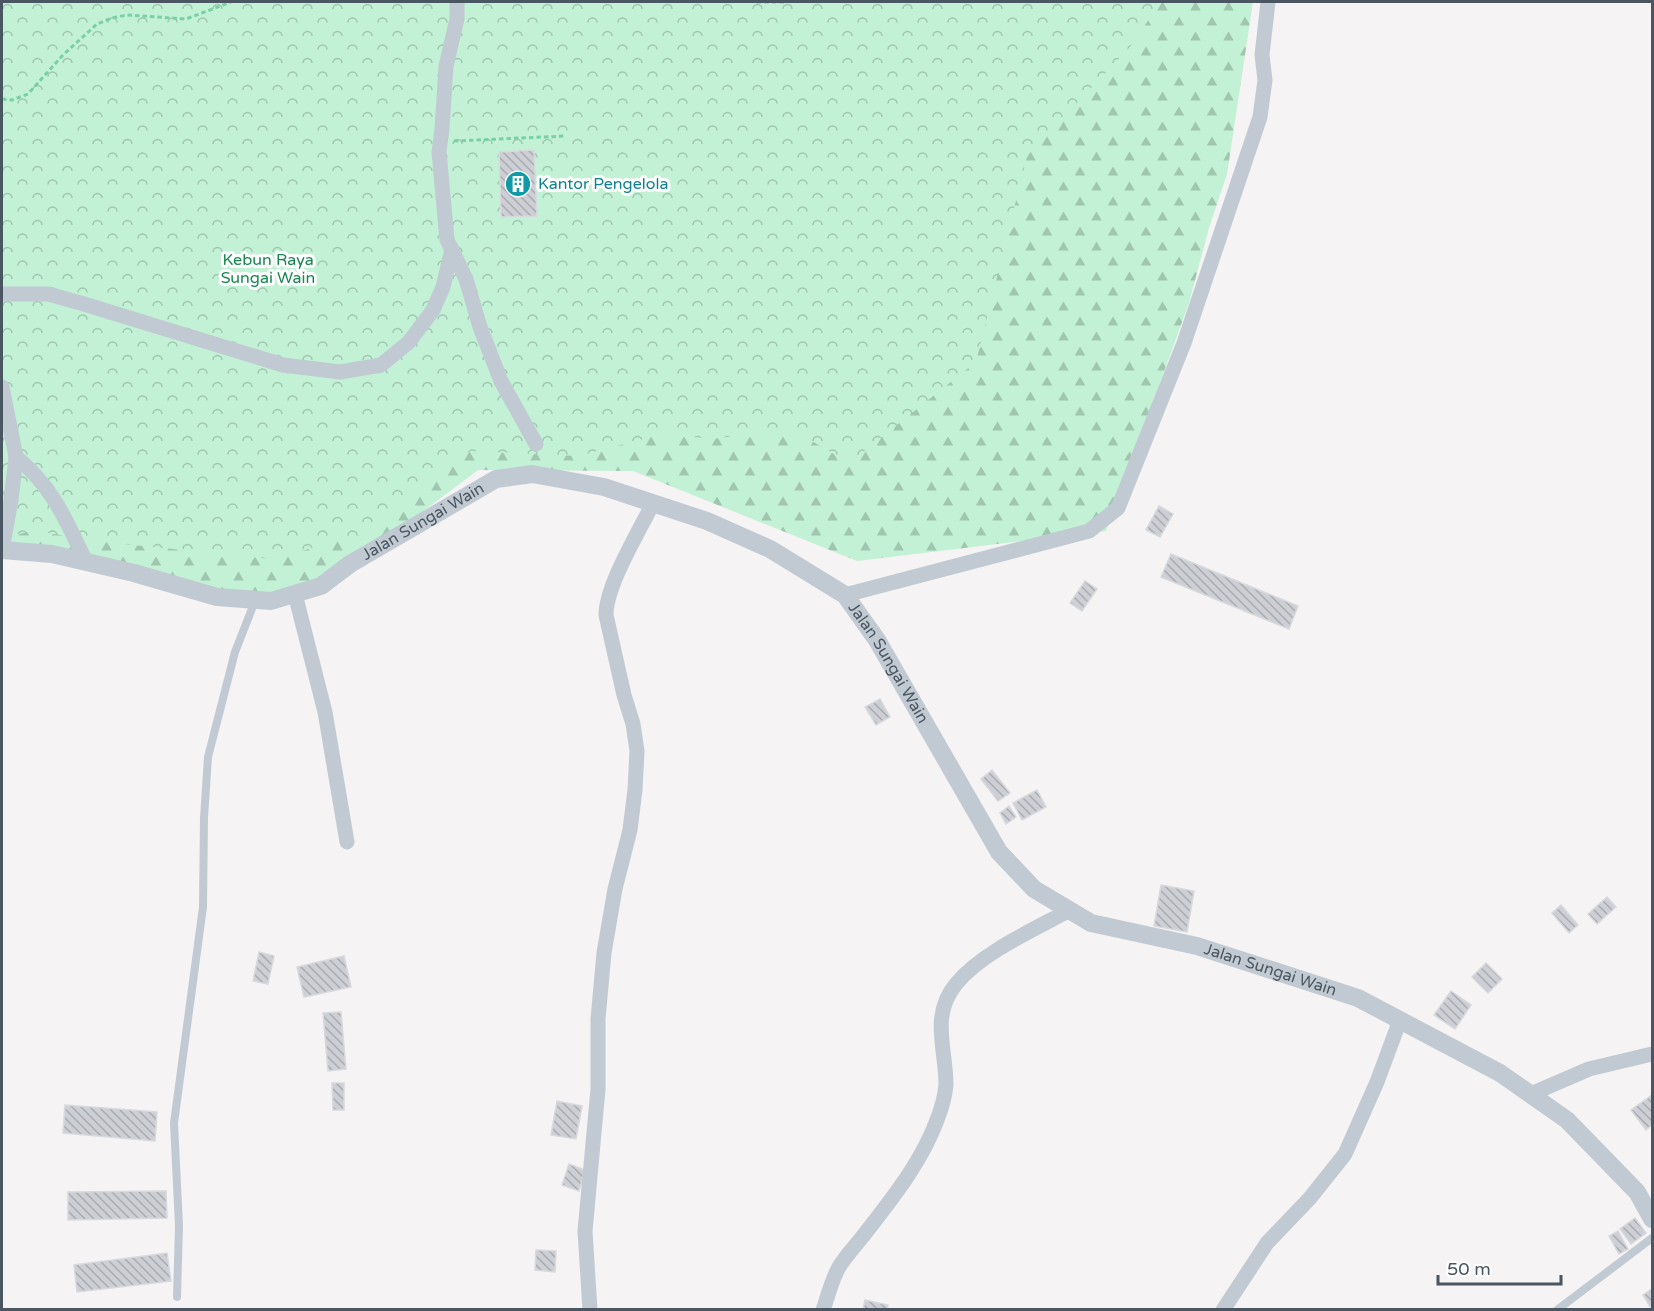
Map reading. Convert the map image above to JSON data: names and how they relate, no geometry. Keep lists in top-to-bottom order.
{
  "streets": {
    "street": ["Jalan Sungai Wain"]
  },
  "parks": ["Kebun Raya Sungai Wain"],
  "places": {
    "building": ["Kantor Pengelola"]
  },
  "scale_bar": "50 m"
}
